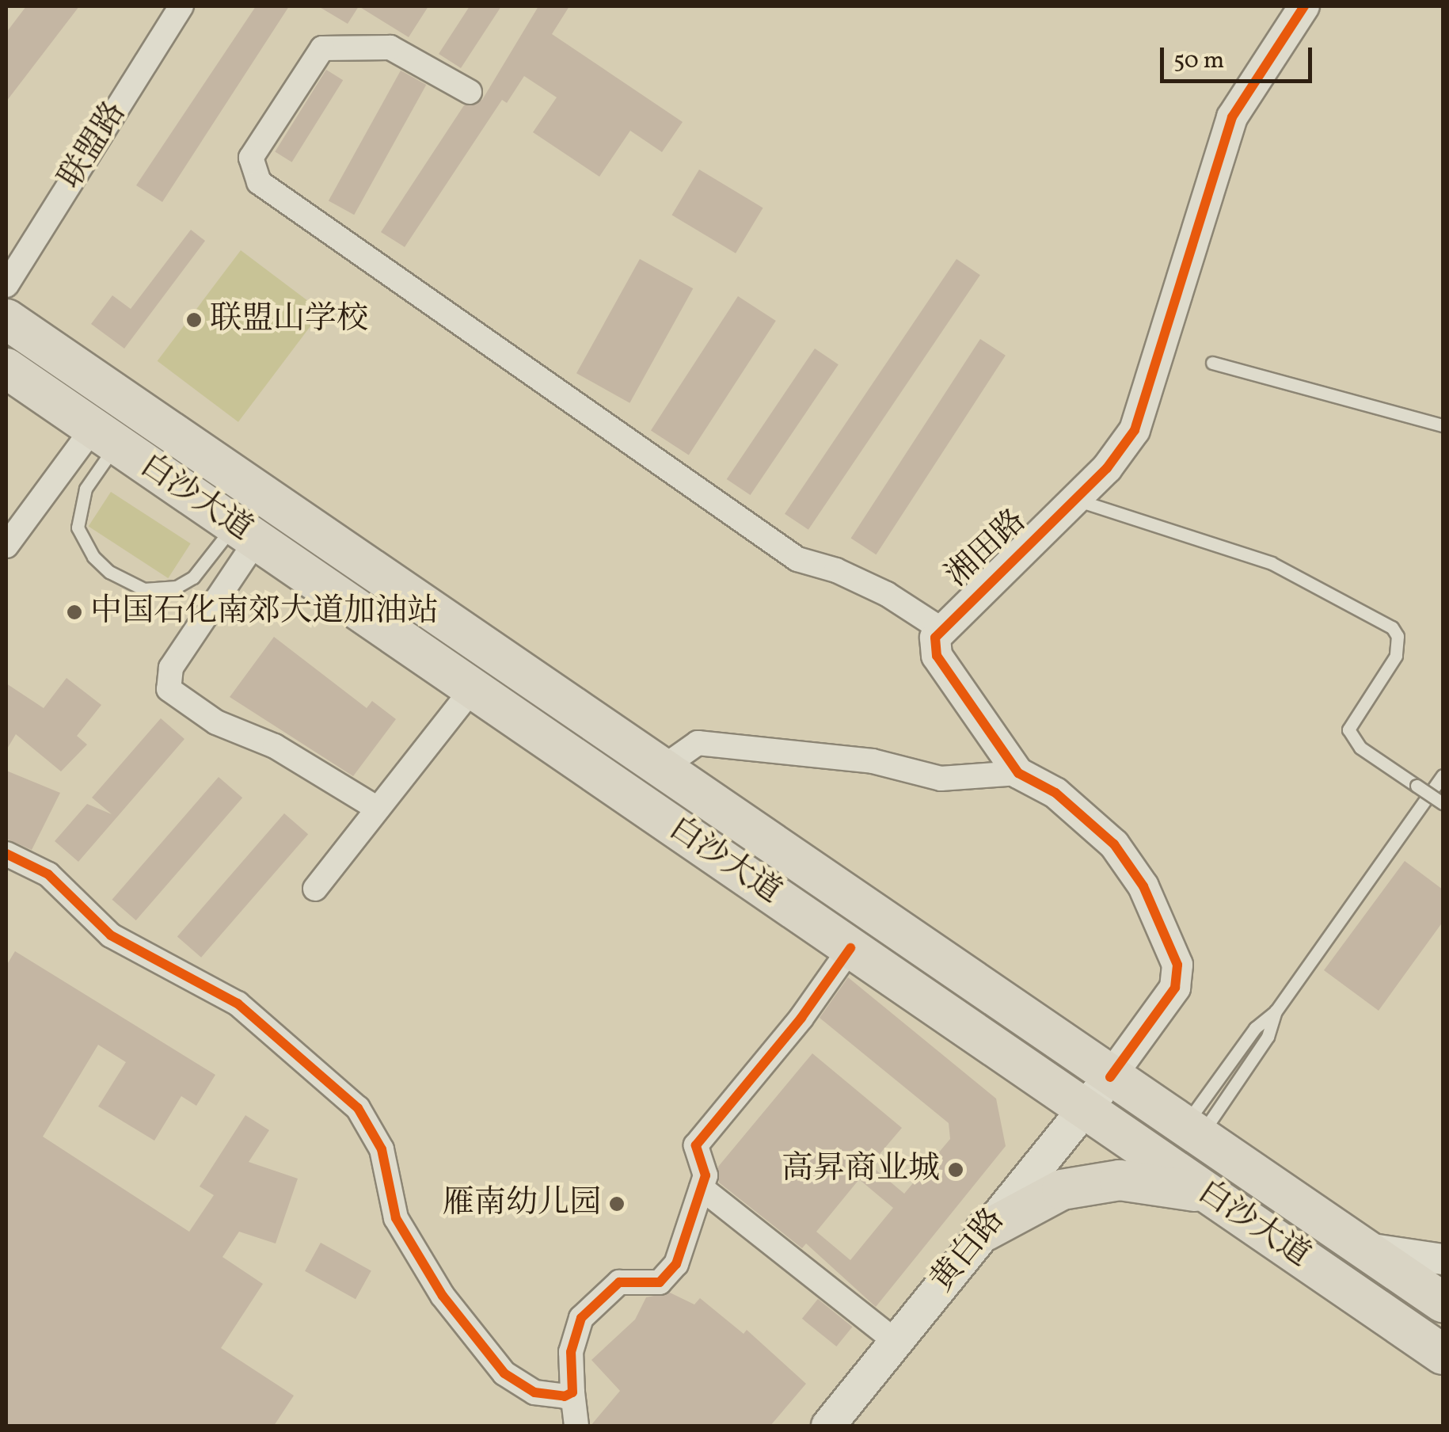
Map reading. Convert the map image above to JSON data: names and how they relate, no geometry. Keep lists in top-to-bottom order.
{
  "streets": {
    "main road": ["白沙大道", "黄白路"],
    "street": ["联盟路", "湘田路"]
  },
  "crossings": [
    ["白沙大道", "湘田路"],
    ["白沙大道", "黄白路"],
    ["湘田路", "黄白路"]
  ],
  "places": [
    "联盟山学校",
    "中国石化南郊大道加油站",
    "高昇商业城",
    "雁南幼儿园"
  ],
  "scale_bar": "50 m"
}
